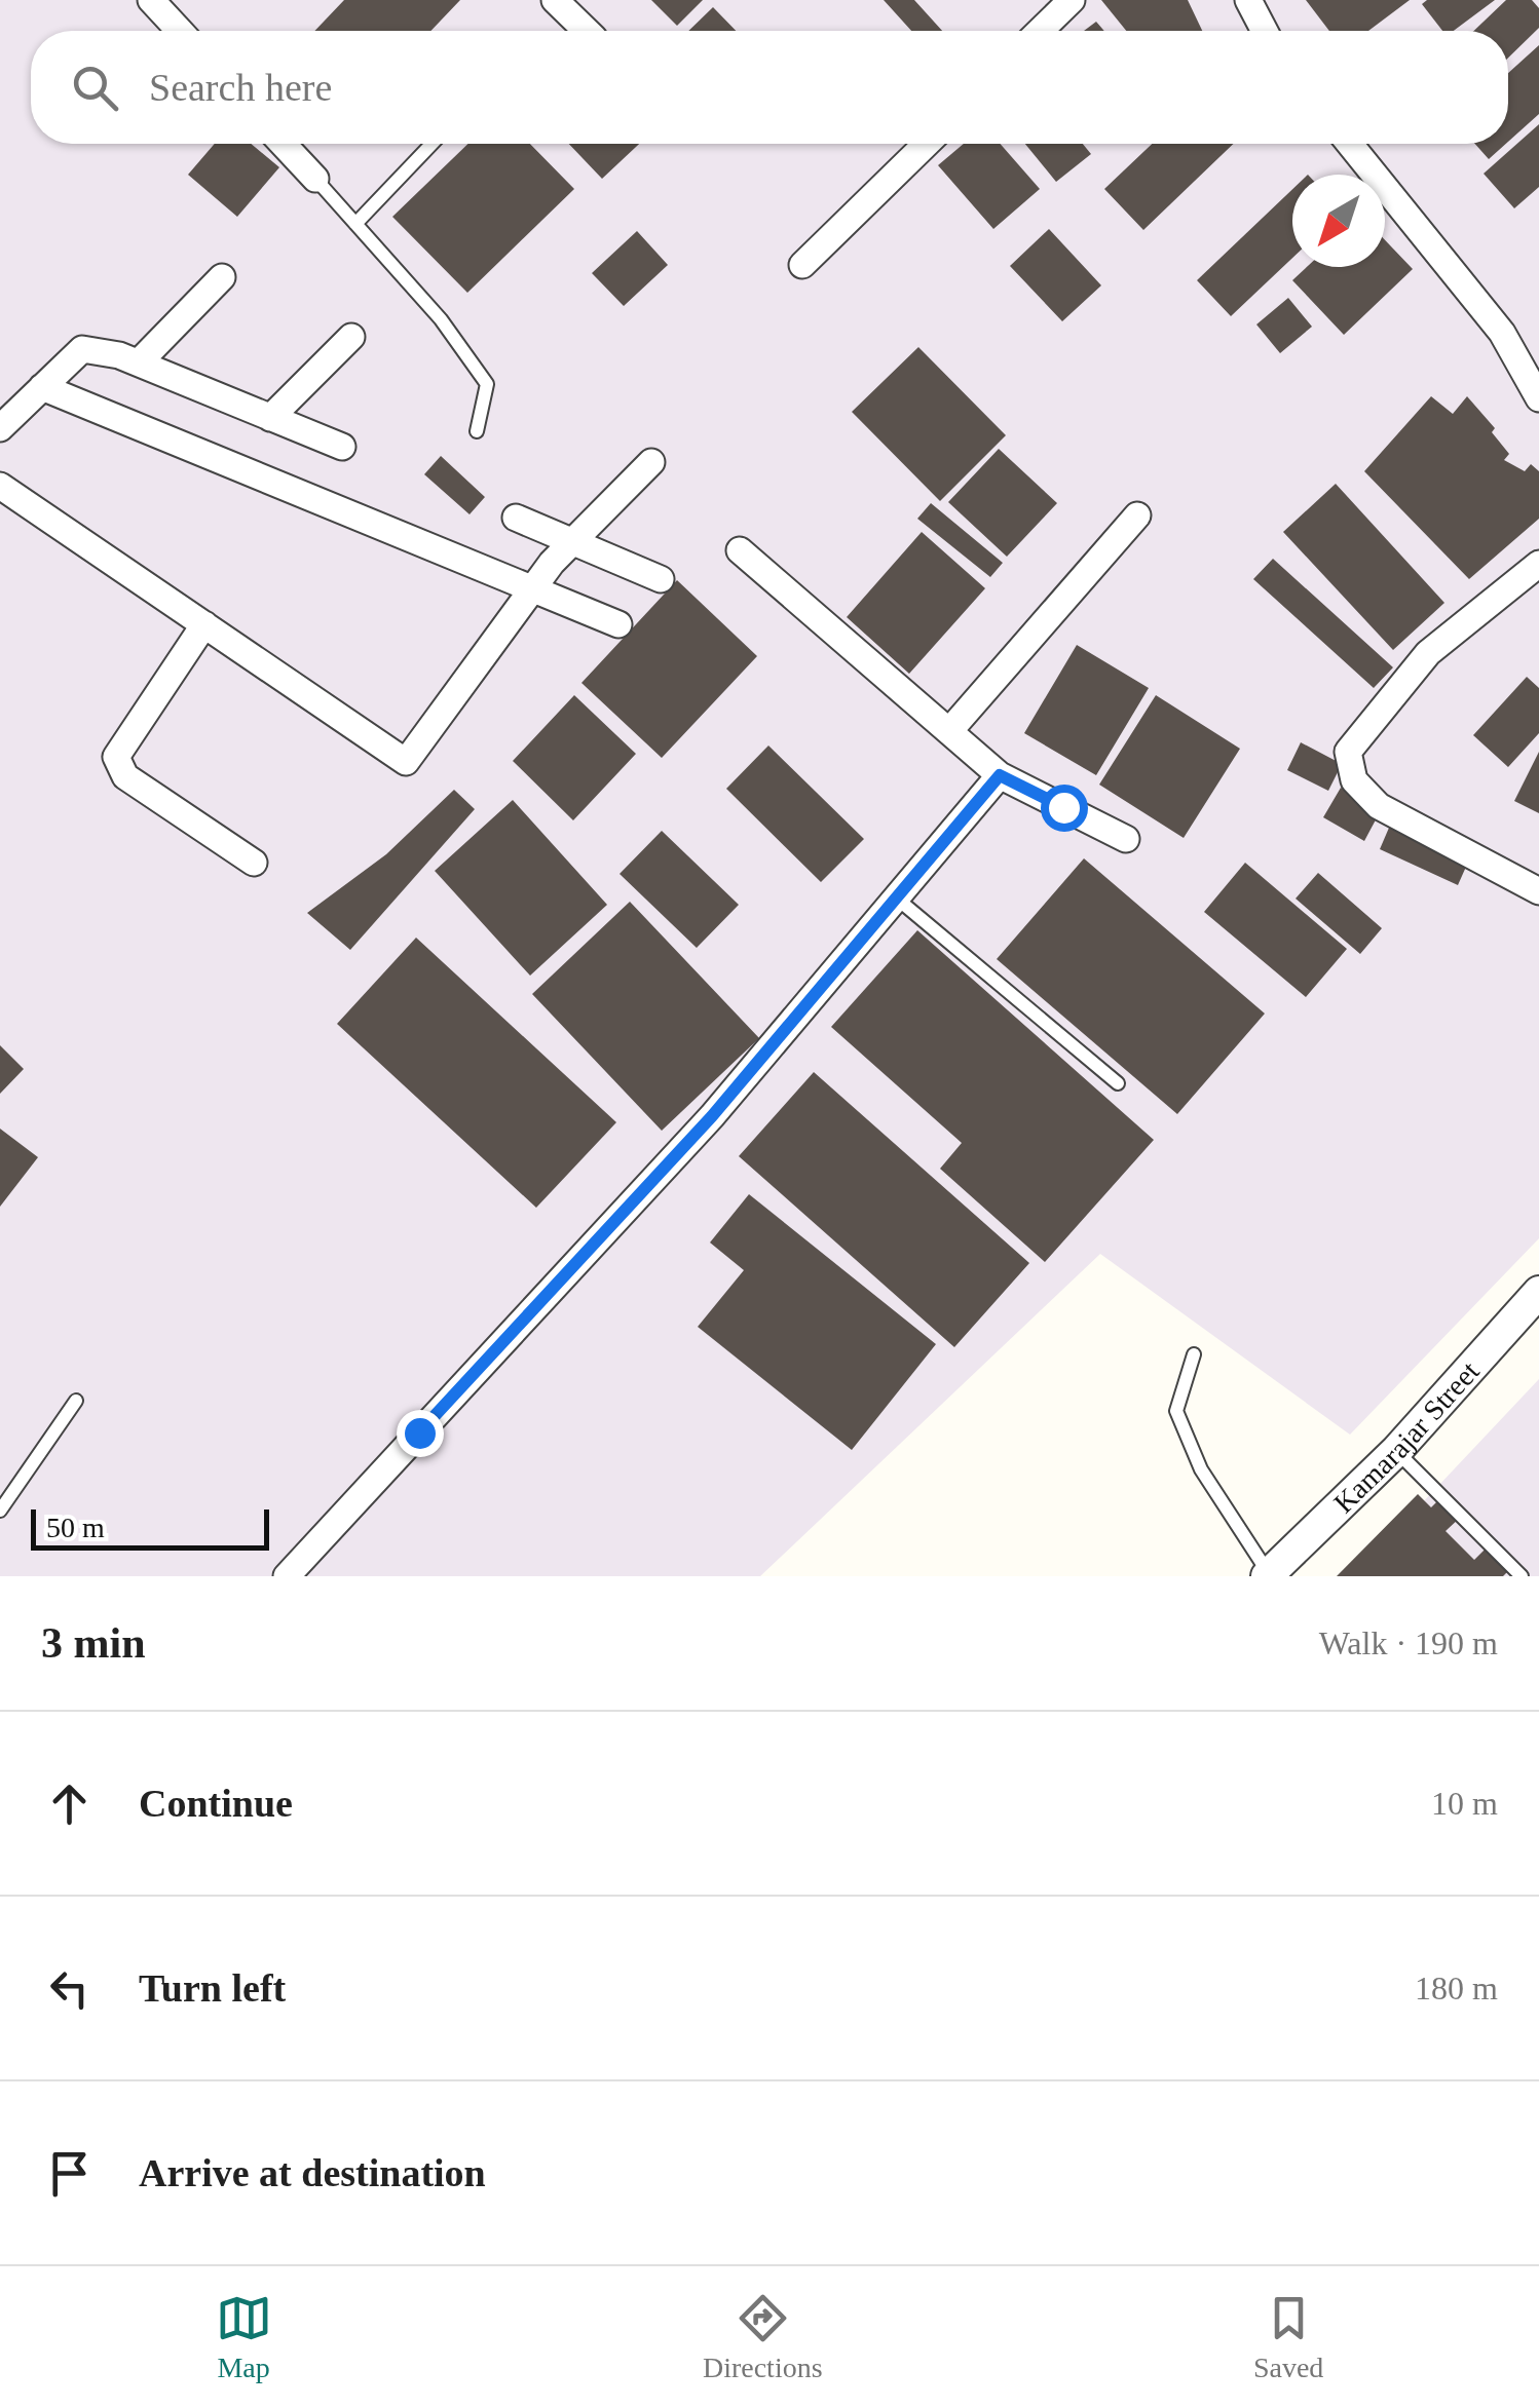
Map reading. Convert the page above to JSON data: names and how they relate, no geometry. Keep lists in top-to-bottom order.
{
  "streets": {
    "street": ["Kamarajar Street"]
  },
  "scale_bar": "50 m",
  "north": "bottom left",
  "page": {
    "search": "Search here",
    "scale": "50 m",
    "heading": ["3 min", "Walk · 190 m"],
    "list": [
      ["Continue", "10 m"],
      ["Turn left", "180 m"],
      "Arrive at destination"
    ],
    "nav": ["Map", "Directions", "Saved"]
  }
}
